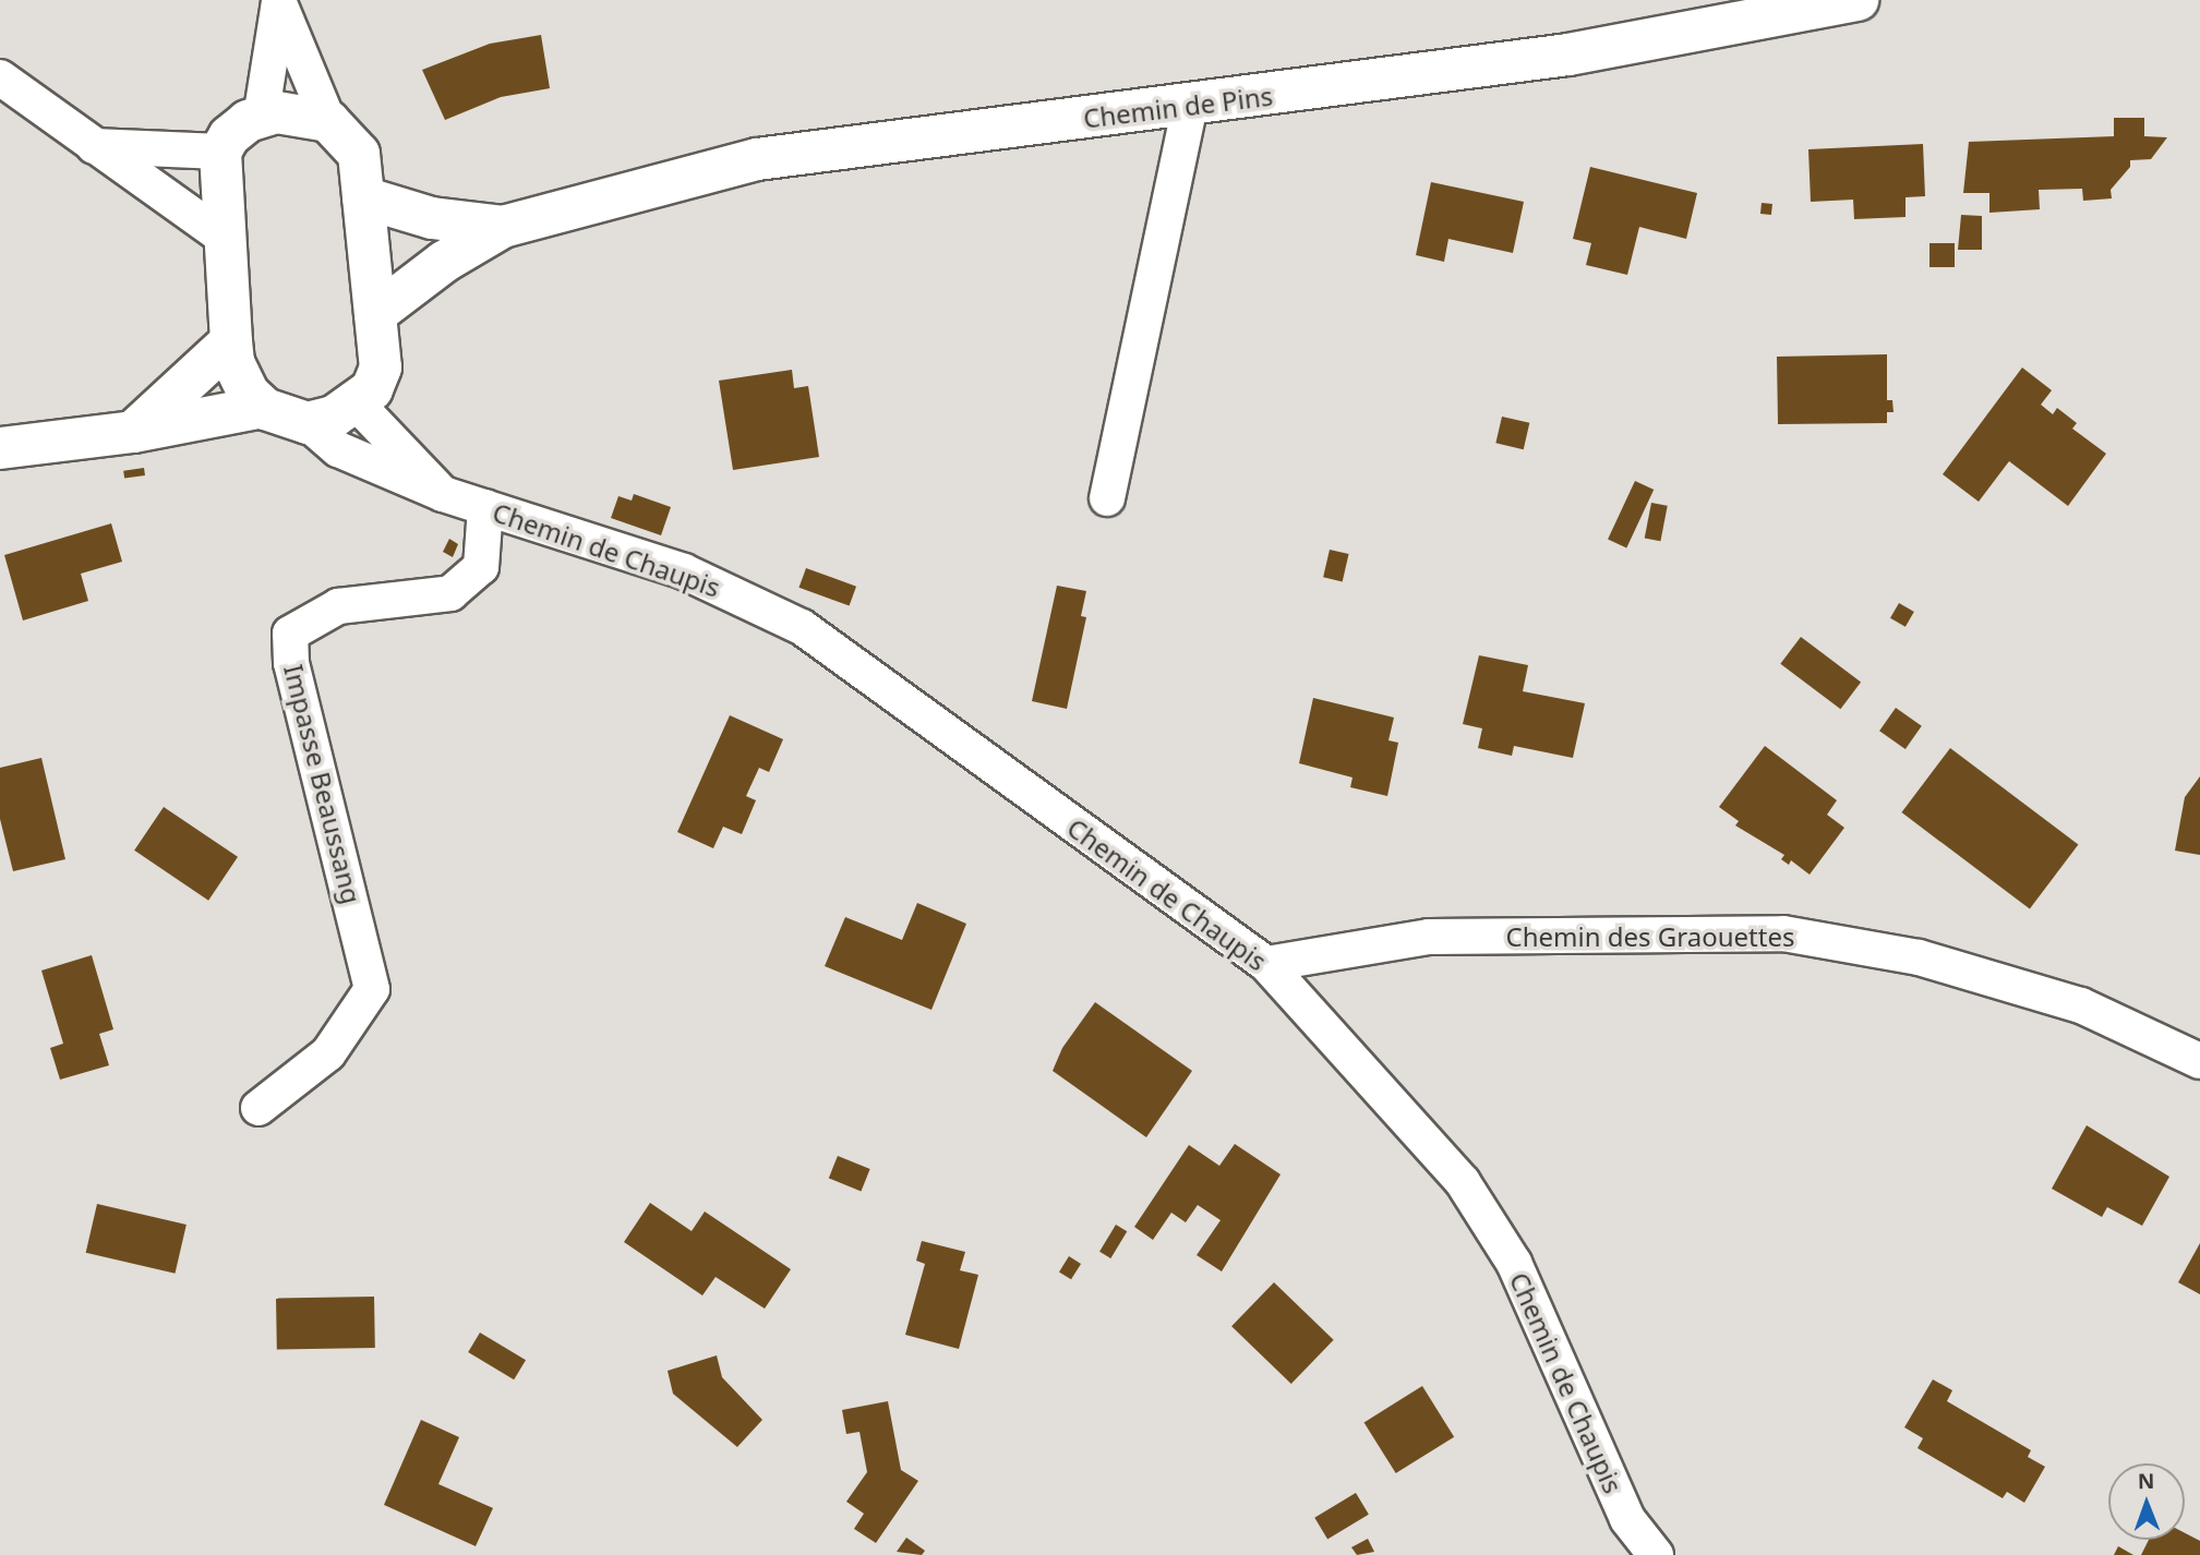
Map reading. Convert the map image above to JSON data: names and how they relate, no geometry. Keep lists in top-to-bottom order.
{
  "streets": {
    "street": [
      "Chemin de Pins",
      "Chemin de Chaupis",
      "Impasse Beaussang",
      "Chemin des Graouettes"
    ]
  },
  "crossings": [
    ["Chemin de Chaupis", "Impasse Beaussang"],
    ["Chemin de Chaupis", "Chemin des Graouettes"]
  ],
  "north": "top"
}
